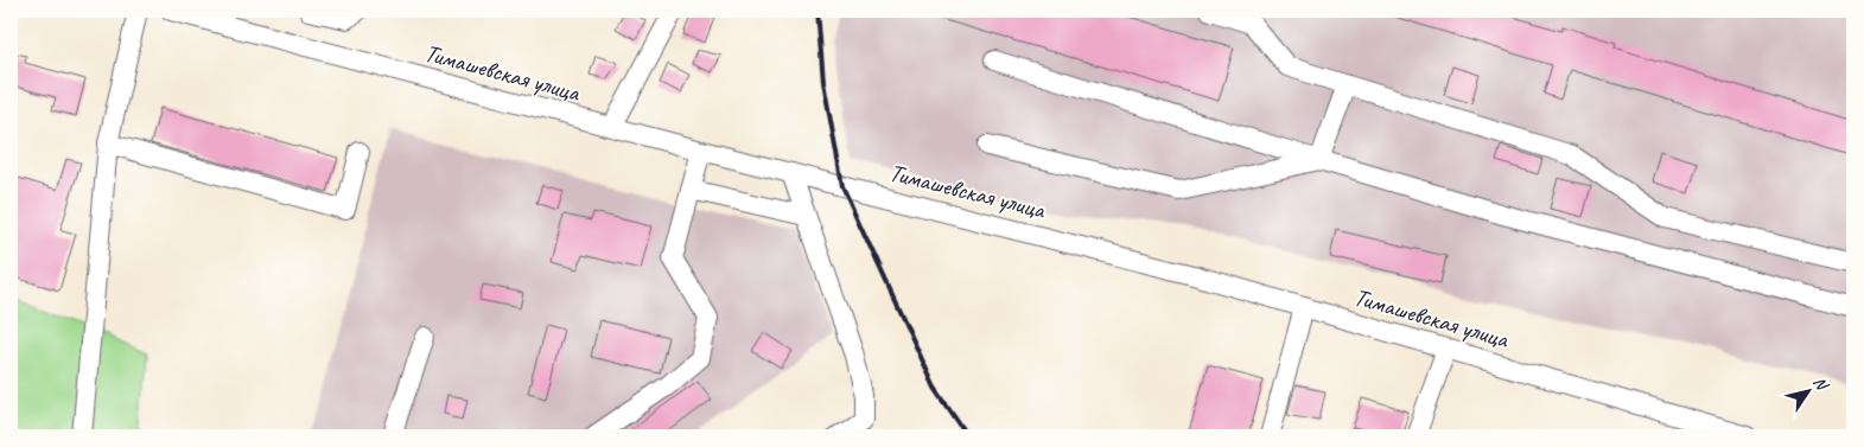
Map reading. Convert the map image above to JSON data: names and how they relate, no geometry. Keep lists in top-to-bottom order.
{
  "streets": {
    "street": ["Тимашевская улица"]
  },
  "north": "top right"
}
